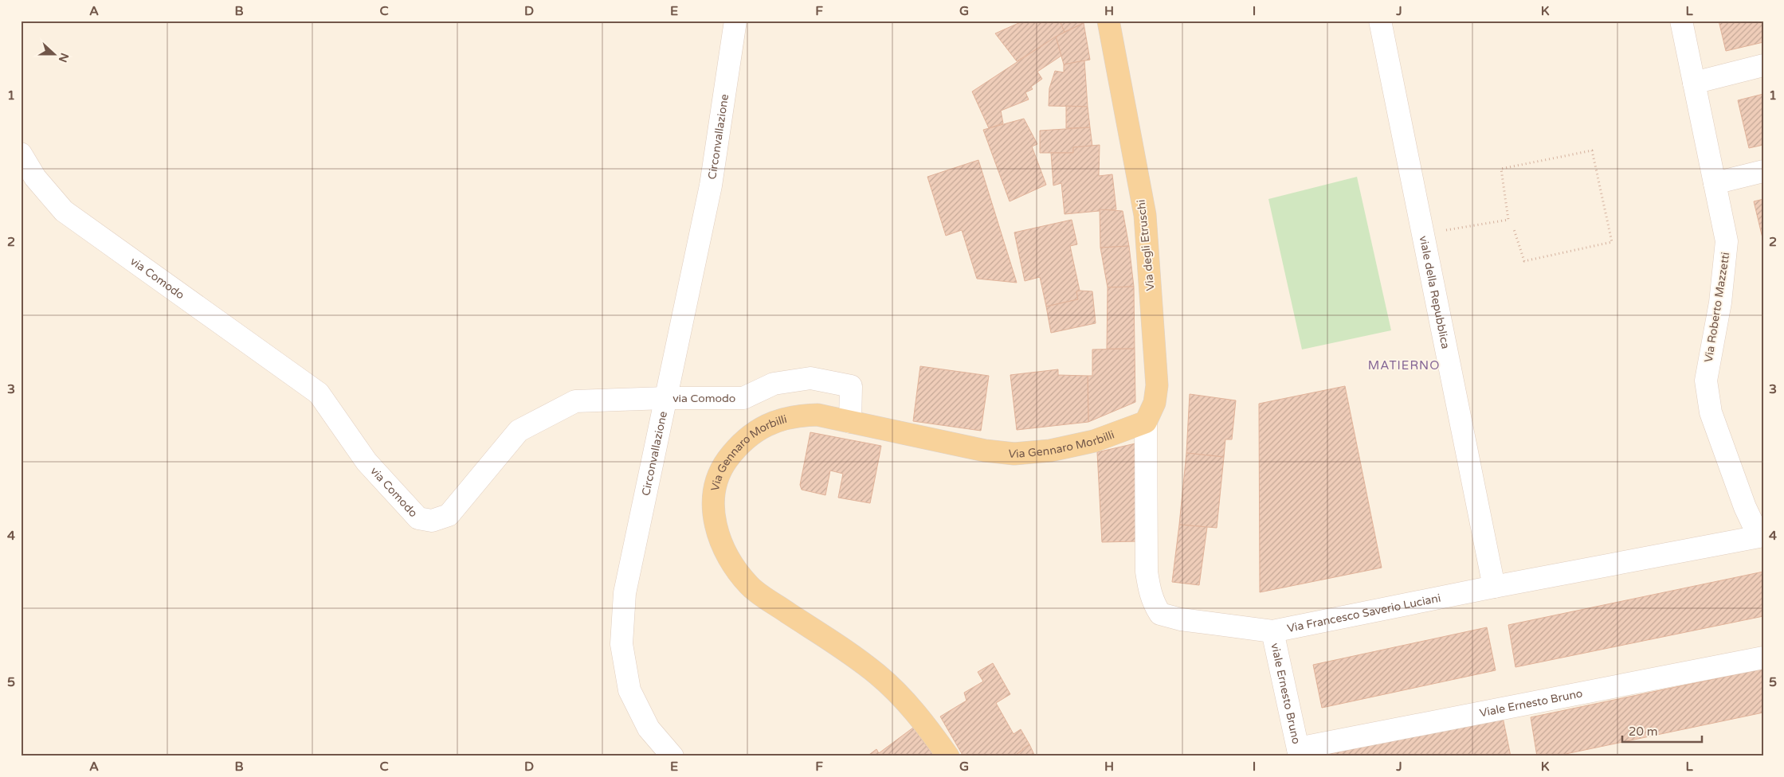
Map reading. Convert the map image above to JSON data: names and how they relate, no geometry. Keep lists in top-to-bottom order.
{
  "streets": {
    "main road": ["Via degli Etruschi", "Via Gennaro Morbilli"],
    "street": [
      "Circonvallazione",
      "via Comodo",
      "viale della Repubblica",
      "Via Roberto Mazzetti",
      "Via Francesco Saverio Luciani",
      "viale Ernesto Bruno",
      "Viale Ernesto Bruno"
    ]
  },
  "crossings": [
    ["Circonvallazione", "via Comodo"],
    ["Via degli Etruschi", "Via Gennaro Morbilli"],
    ["Via degli Etruschi", "Via Francesco Saverio Luciani"],
    ["via Comodo", "Via Gennaro Morbilli"],
    ["viale della Repubblica", "Via Francesco Saverio Luciani"],
    ["Via Roberto Mazzetti", "Via Francesco Saverio Luciani"],
    ["Via Gennaro Morbilli", "Via Francesco Saverio Luciani"],
    ["Via Francesco Saverio Luciani", "viale Ernesto Bruno"],
    ["viale Ernesto Bruno", "Viale Ernesto Bruno"]
  ],
  "districts": ["MATIERNO"],
  "scale_bar": "20 m",
  "north": "right",
  "grid": {
    "columns": [
      "A",
      "B",
      "C",
      "D",
      "E",
      "F",
      "G",
      "H",
      "I",
      "J",
      "K",
      "L"
    ],
    "rows": [
      "1",
      "2",
      "3",
      "4",
      "5"
    ]
  }
}
